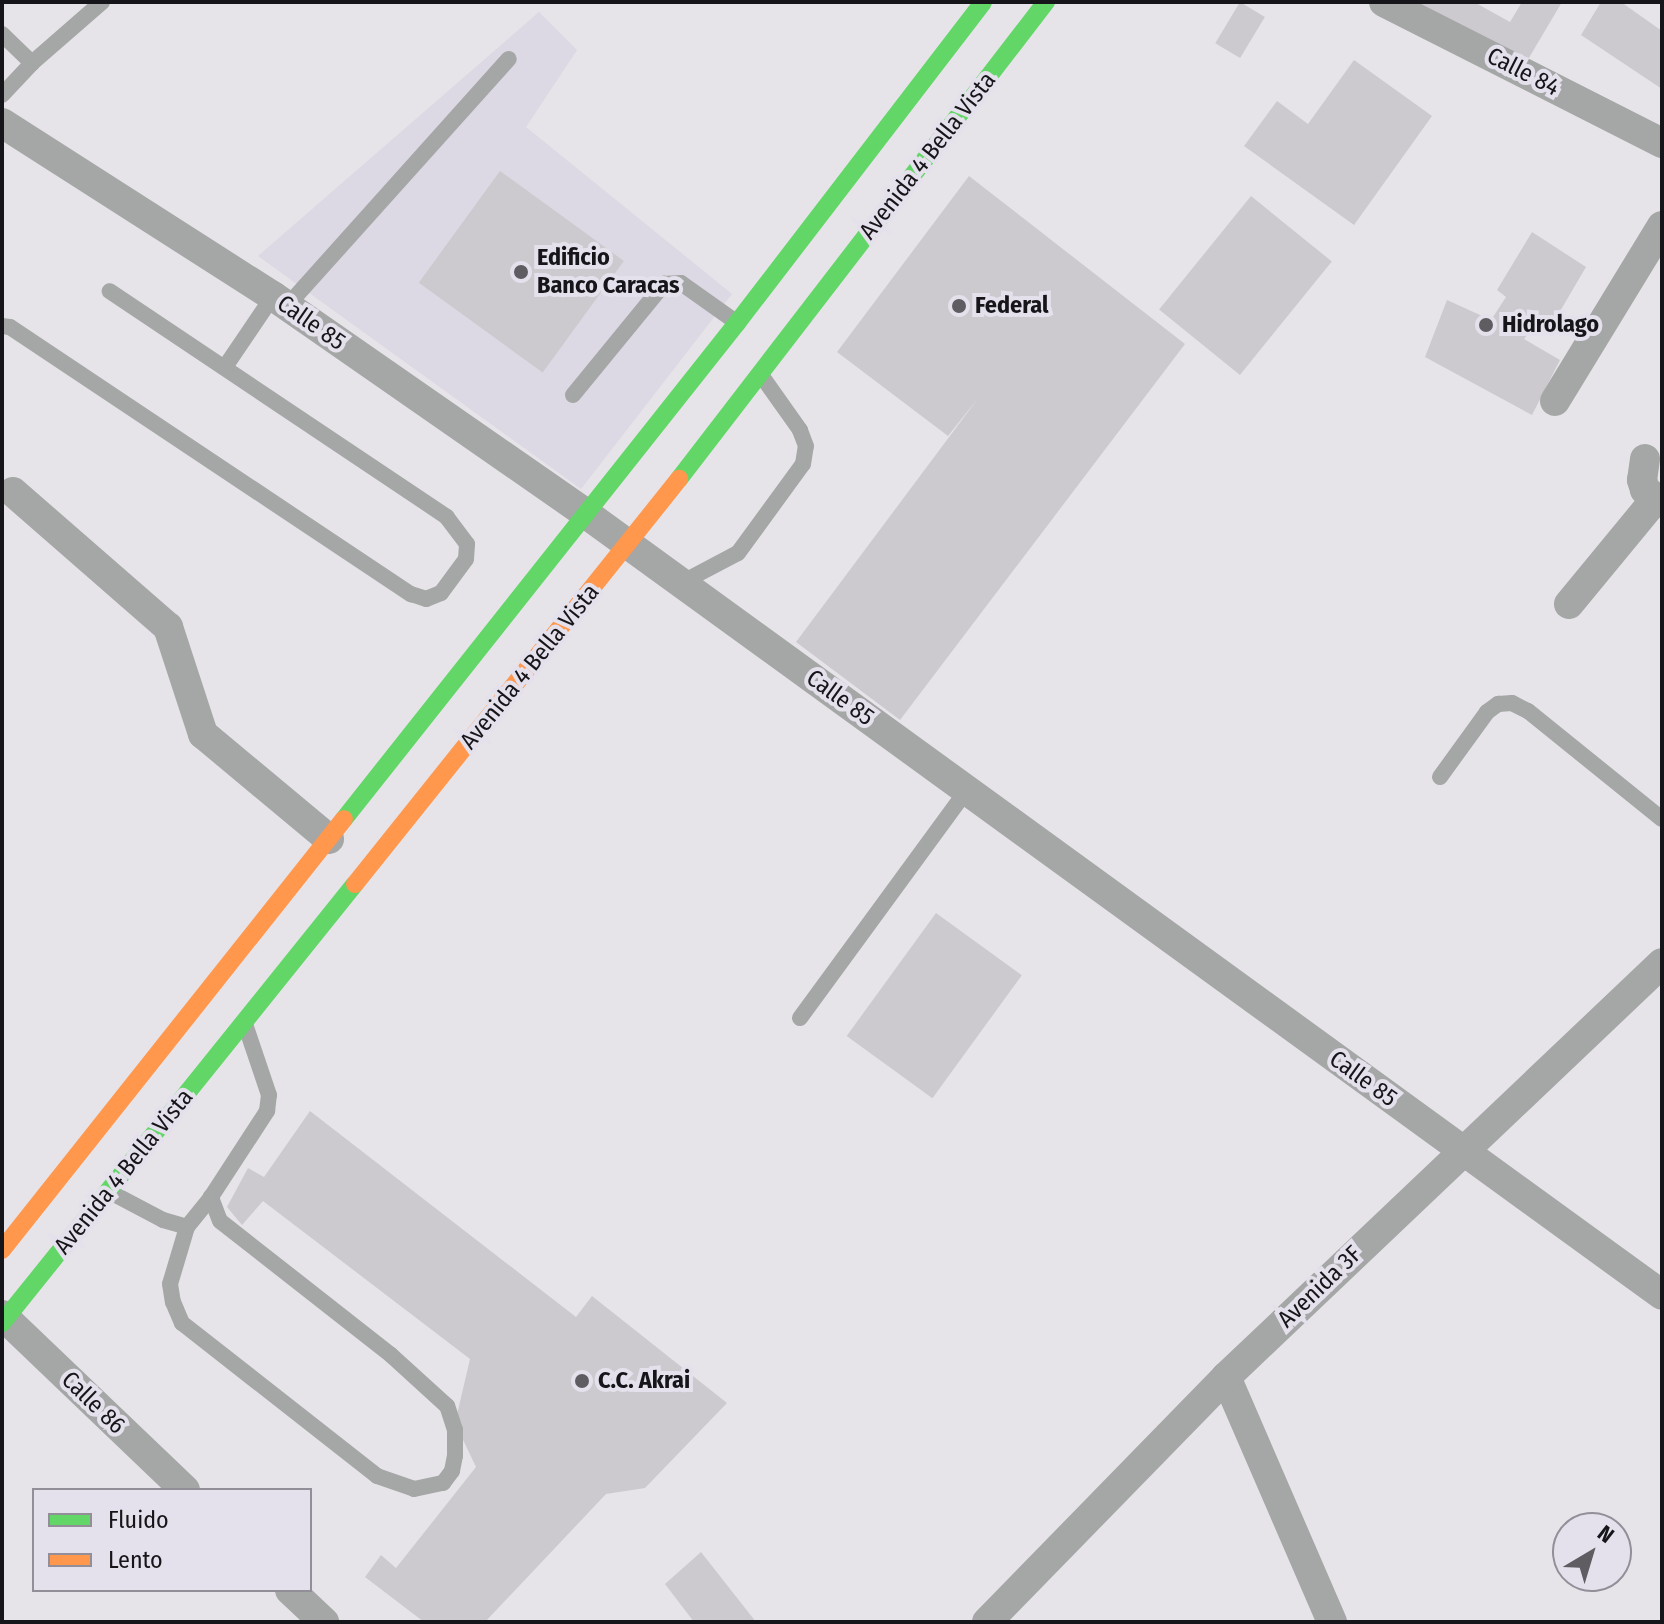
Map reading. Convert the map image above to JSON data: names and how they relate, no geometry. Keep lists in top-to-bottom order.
{
  "streets": {
    "street": [
      "Calle 84",
      "Avenida 4 Bella Vista",
      "Calle 85",
      "Avenida 3F",
      "Calle 86"
    ]
  },
  "crossings": [
    ["Avenida 4 Bella Vista", "Calle 85"],
    ["Avenida 4 Bella Vista", "Calle 86"],
    ["Calle 85", "Avenida 3F"]
  ],
  "places": [
    "Edificio Banco Caracas",
    "Federal",
    "Hidrolago",
    "C.C. Akrai"
  ],
  "legend": ["Fluido", "Lento"],
  "north": "top right"
}
